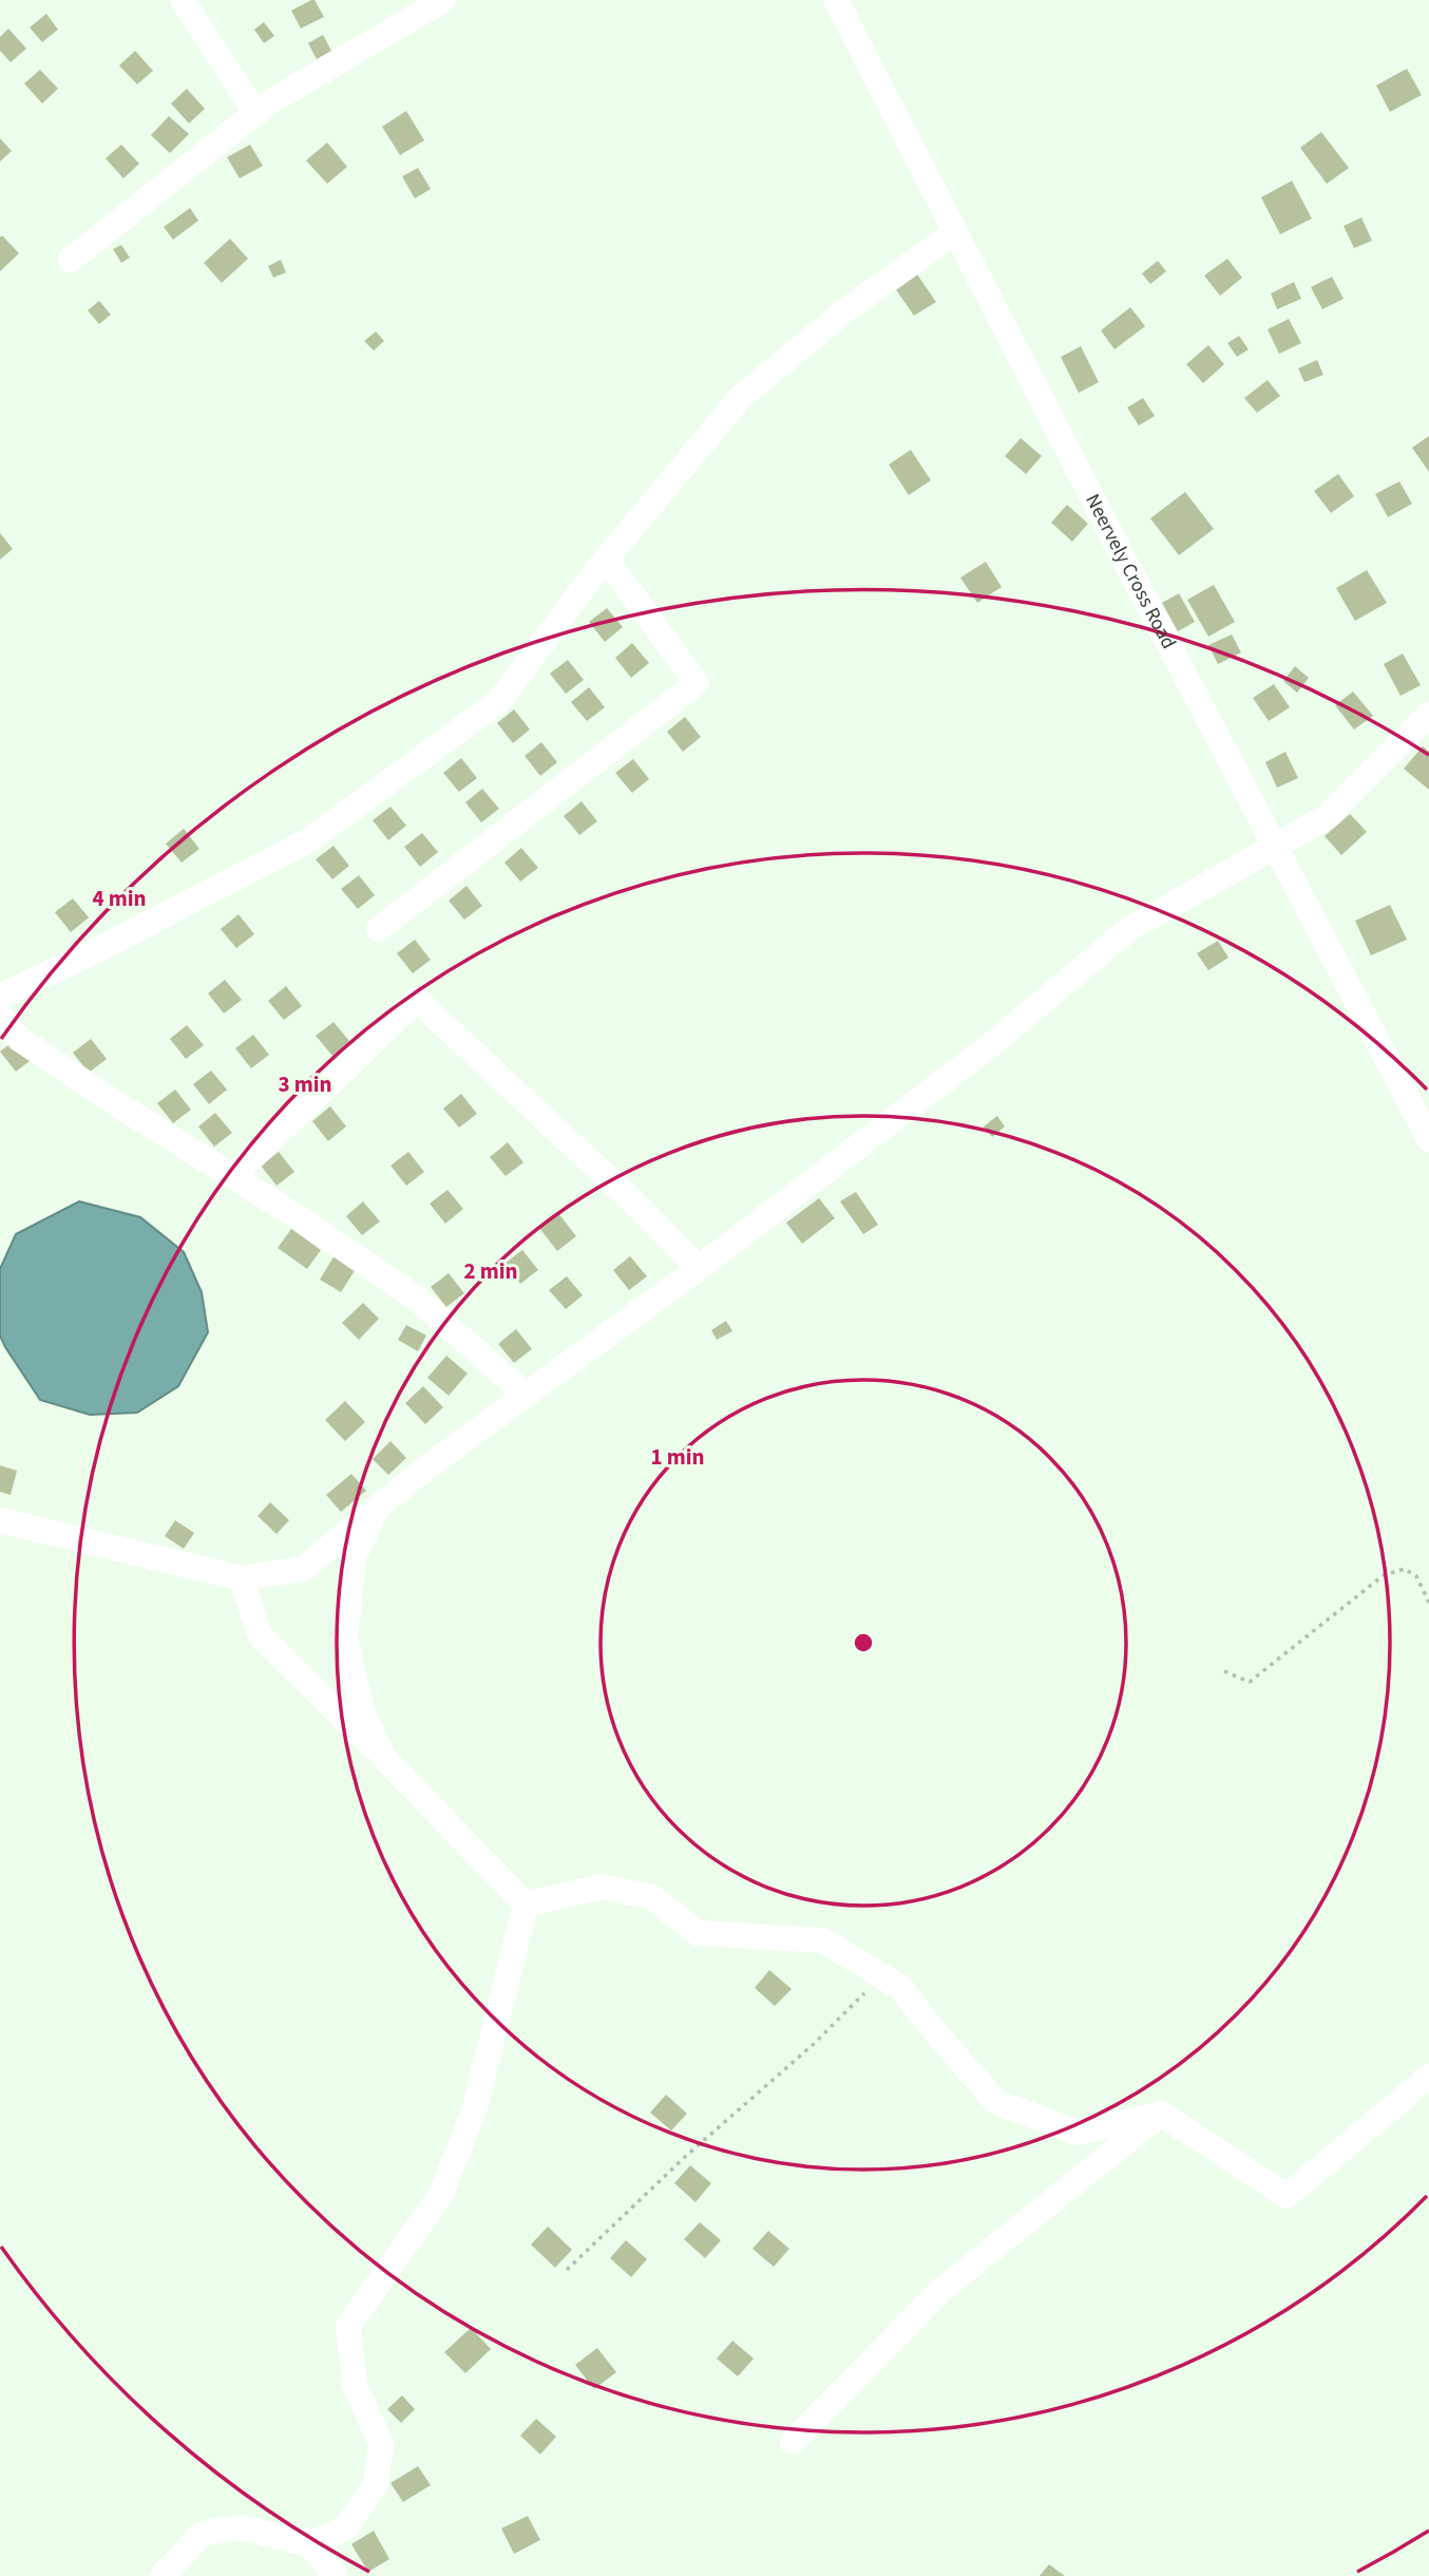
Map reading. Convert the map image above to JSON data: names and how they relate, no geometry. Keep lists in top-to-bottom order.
{
  "streets": {
    "street": ["Neervely Cross Road"]
  },
  "rings": [
    "4 min",
    "3 min",
    "2 min",
    "1 min"
  ]
}
